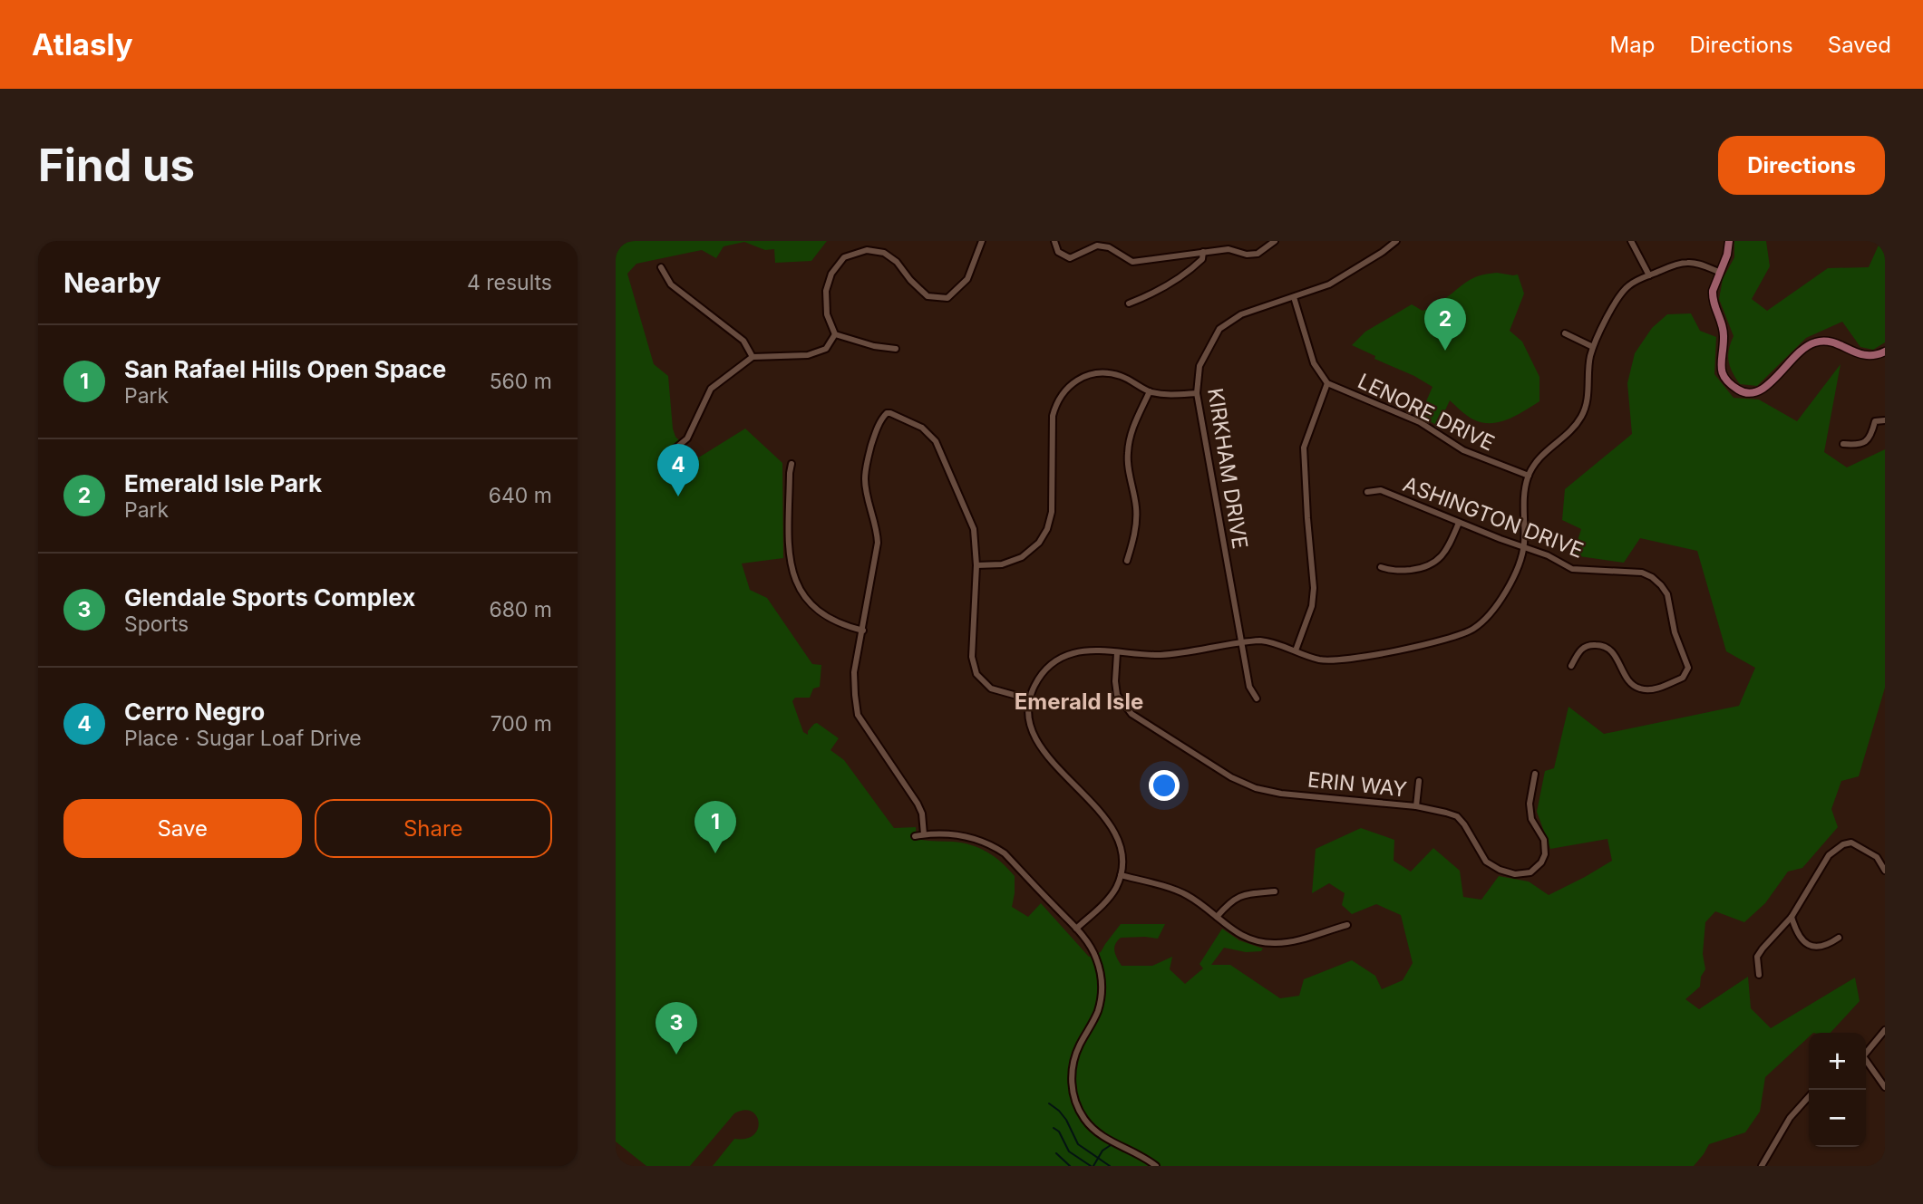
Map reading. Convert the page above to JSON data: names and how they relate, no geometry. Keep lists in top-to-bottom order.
{
  "streets": {
    "street": [
      "LENORE DRIVE",
      "KIRKHAM DRIVE",
      "ASHINGTON DRIVE",
      "ERIN WAY"
    ]
  },
  "crossings": [
    ["LENORE DRIVE", "KIRKHAM DRIVE"]
  ],
  "districts": ["Emerald Isle"],
  "page": {
    "header": "Atlasly",
    "nav": ["Map", "Directions", "Saved"],
    "buttons": [
      "Directions",
      ["Save", "Share"]
    ],
    "title": "Find us",
    "heading": ["Nearby", "4 results"],
    "pins": [
      "2",
      "4",
      "1",
      "3"
    ],
    "list": [
      {
        "mark": "1",
        "name": "San Rafael Hills Open Space",
        "note": "Park",
        "value": "560 m"
      },
      {
        "mark": "2",
        "name": "Emerald Isle Park",
        "note": "Park",
        "value": "640 m"
      },
      {
        "mark": "3",
        "name": "Glendale Sports Complex",
        "note": "Sports",
        "value": "680 m"
      },
      {
        "mark": "4",
        "name": "Cerro Negro",
        "note": "Place · Sugar Loaf Drive",
        "value": "700 m"
      }
    ],
    "map_buttons": ["+", "−"]
  }
}
